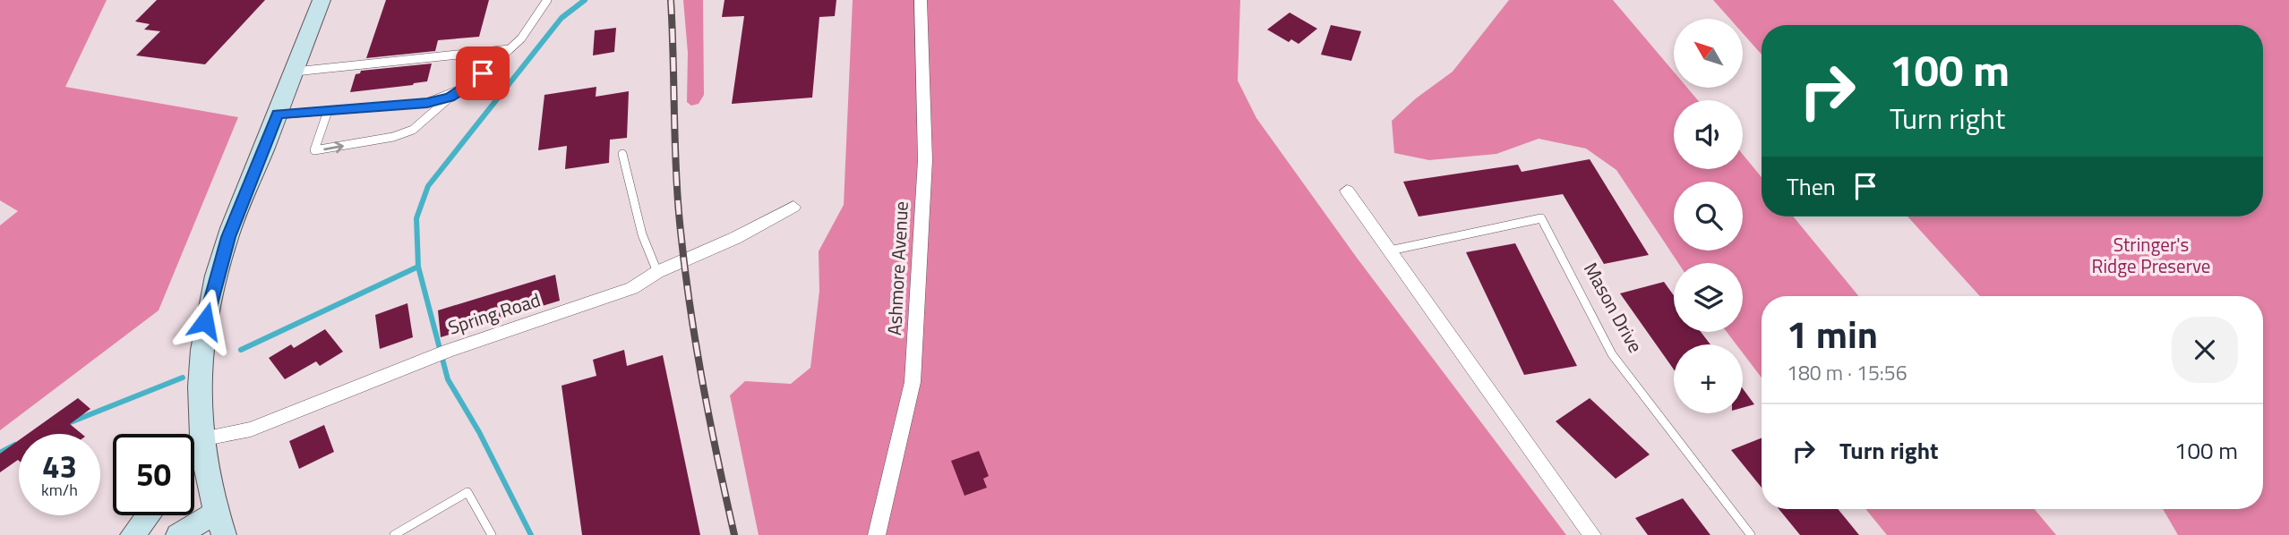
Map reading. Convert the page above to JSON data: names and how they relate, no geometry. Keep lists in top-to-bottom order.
{
  "streets": {
    "street": ["Ashmore Avenue", "Spring Road"],
    "lane": ["Mason Drive"]
  },
  "parks": ["Stringer's Ridge Preserve"],
  "north": "top left",
  "page": {
    "map_buttons": "+",
    "turn": ["100 m", "Turn right"],
    "then": "Then",
    "heading": ["1 min", "180 m · 15:56"],
    "list": [
      {
        "name": "Turn right",
        "value": "100 m"
      }
    ],
    "speed": "43 km/h",
    "limit": "50"
  }
}
